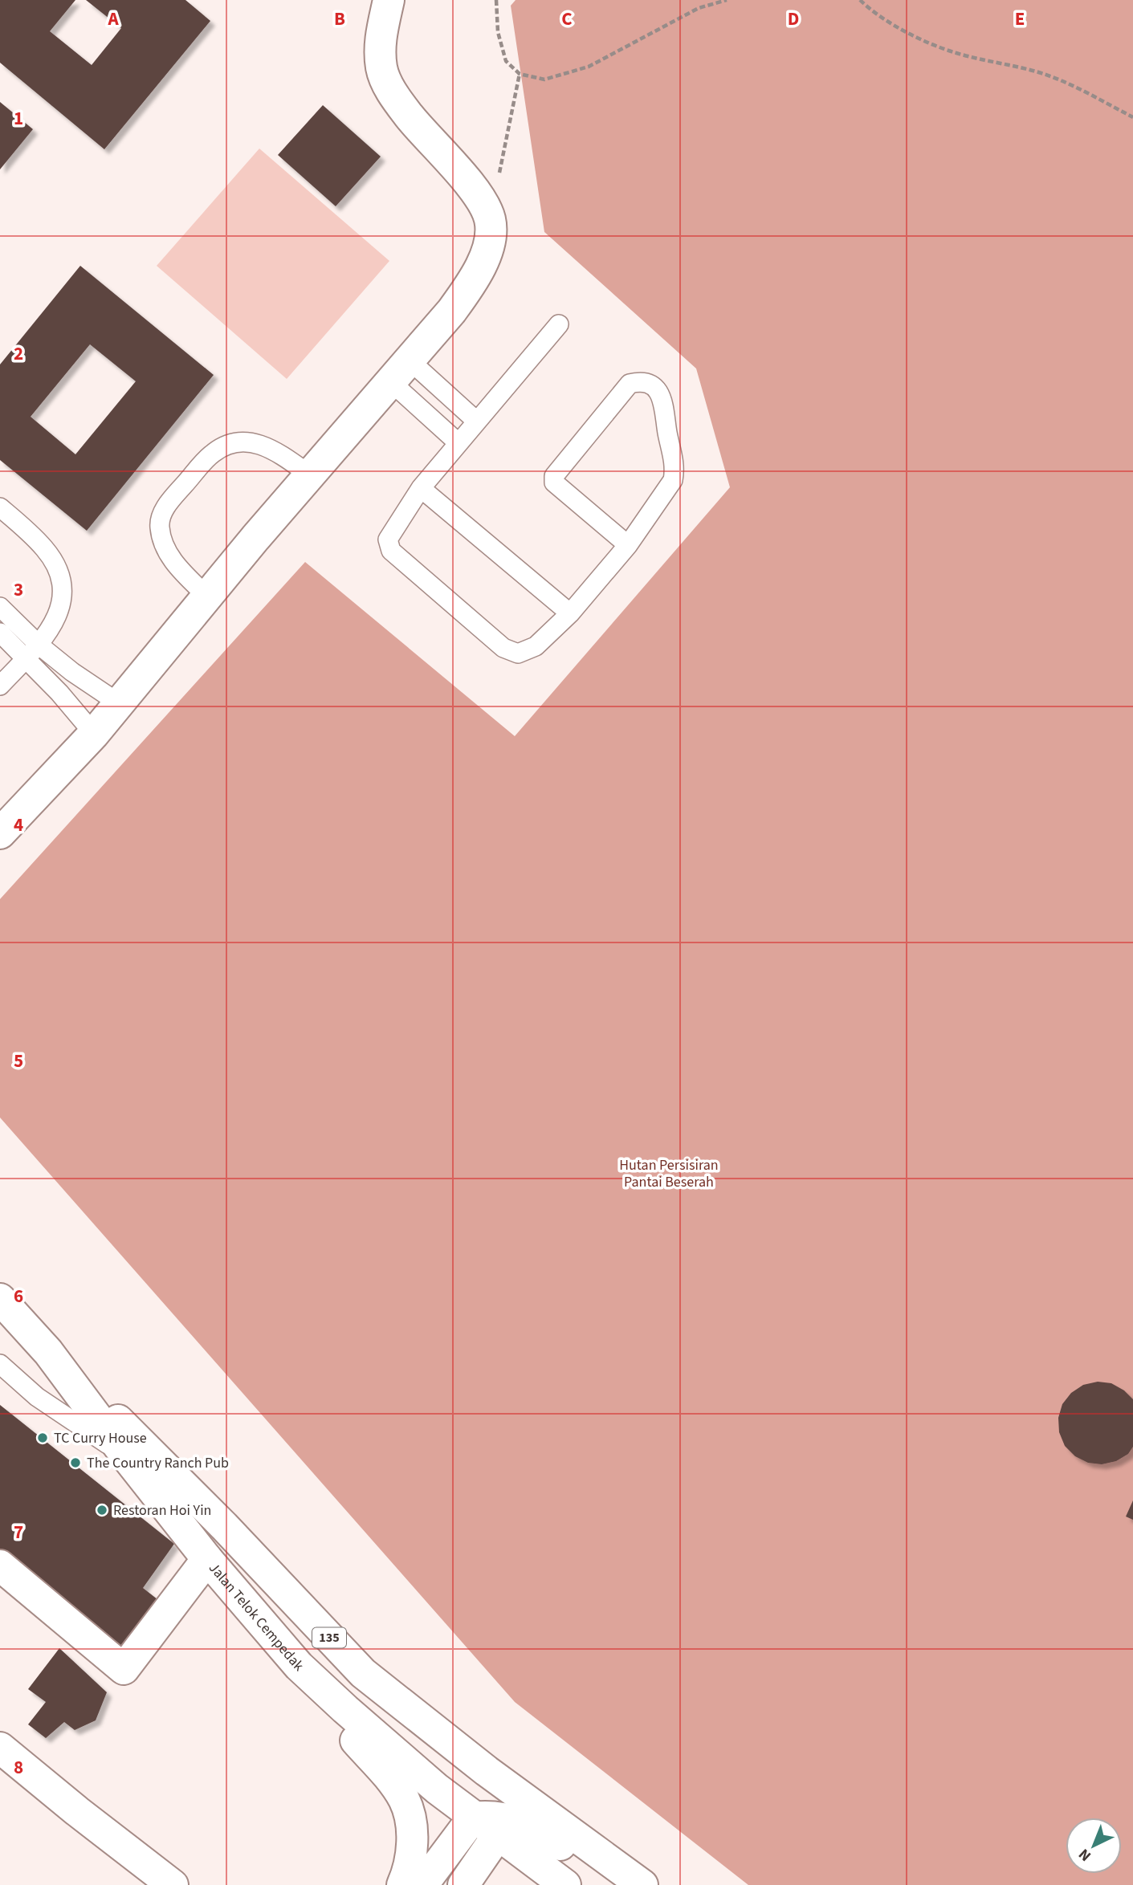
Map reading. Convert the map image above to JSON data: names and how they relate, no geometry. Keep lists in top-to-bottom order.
{
  "streets": {
    "main road": ["Jalan Telok Cempedak", "135"]
  },
  "crossings": [
    ["Jalan Telok Cempedak", "135"]
  ],
  "parks": ["Hutan Persisiran Pantai Beserah"],
  "places": ["TC Curry House", "The Country Ranch Pub", "Restoran Hoi Yin"],
  "north": "bottom left",
  "grid": {
    "columns": [
      "A",
      "B",
      "C",
      "D",
      "E"
    ],
    "rows": [
      "1",
      "2",
      "3",
      "4",
      "5",
      "6",
      "7",
      "8"
    ]
  }
}
